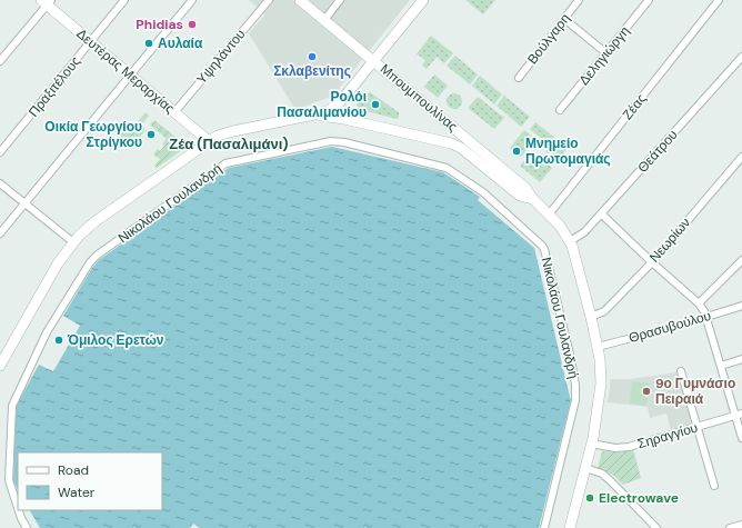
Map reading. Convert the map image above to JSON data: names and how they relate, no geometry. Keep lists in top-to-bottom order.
{
  "streets": {
    "main road": ["Δευτέρας Μεραρχίας", "Μπουμπουλίνας"],
    "street": [
      "Βούλγαρη",
      "Δεληγιώργη",
      "Υψηλάντου",
      "Πραξιτέλους",
      "Ζέας",
      "Θεάτρου",
      "Νικολάου Γουλανδρή",
      "Νεωρίων",
      "Θρασυβούλου",
      "Σηραγγίου"
    ]
  },
  "crossings": [
    ["Υψηλάντου", "Δευτέρας Μεραρχίας"],
    ["Δευτέρας Μεραρχίας", "Πραξιτέλους"],
    ["Μπουμπουλίνας", "Ζέας"],
    ["Μπουμπουλίνας", "Θεάτρου"],
    ["Μπουμπουλίνας", "Νεωρίων"],
    ["Μπουμπουλίνας", "Θρασυβούλου"],
    ["Μπουμπουλίνας", "Σηραγγίου"]
  ],
  "districts": ["Ζέα (Πασαλιμάνι)"],
  "places": [
    "Phidias",
    "Αυλαία",
    "Σκλαβενίτης",
    "Ρολόι Πασαλιμανίου",
    "Οικία Γεωργίου Στρίγκου",
    "Μνημείο Πρωτομαγιάς",
    "Όμιλος Ερετών",
    "9ο Γυμνάσιο Πειραιά",
    "Electrowave"
  ],
  "legend": ["Road", "Water"]
}
